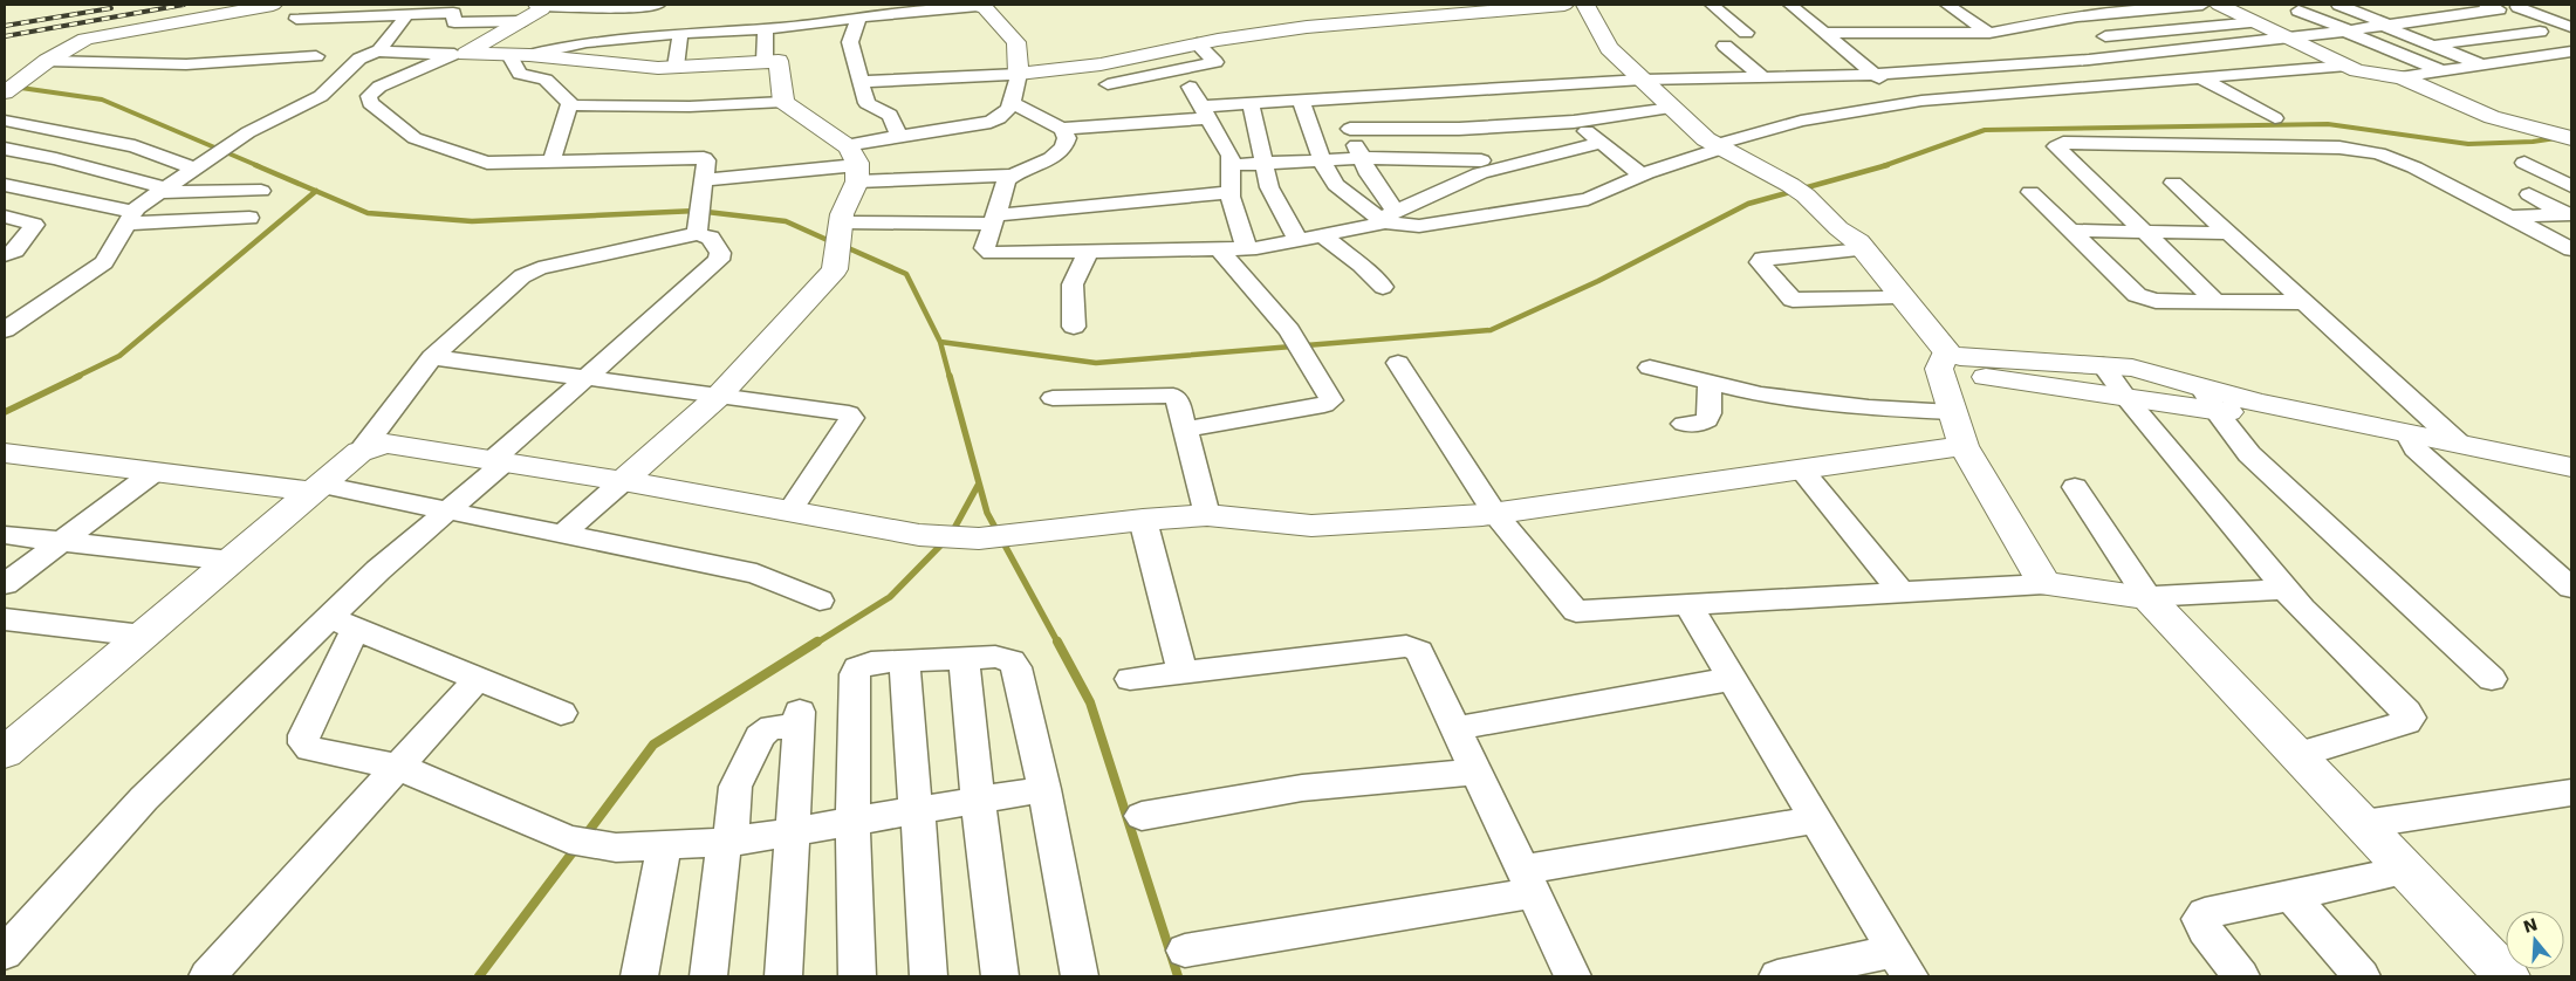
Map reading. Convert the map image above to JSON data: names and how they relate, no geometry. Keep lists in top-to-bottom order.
{
  "north": "top"
}
